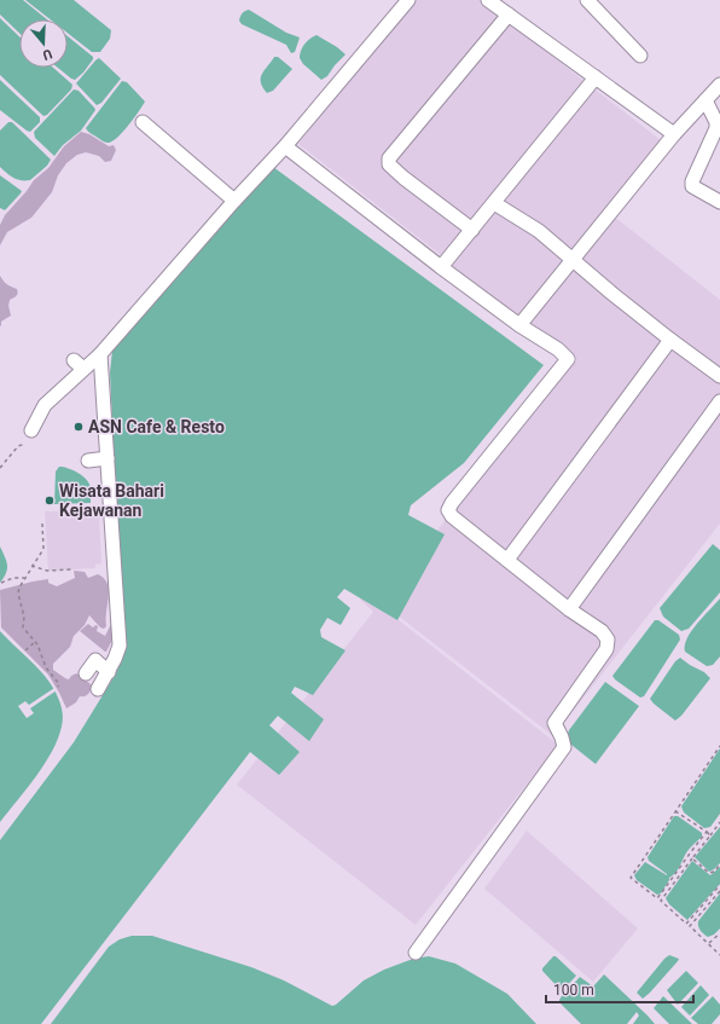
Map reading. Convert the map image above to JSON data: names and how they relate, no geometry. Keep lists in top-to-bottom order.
{
  "places": ["ASN Cafe & Resto", "Wisata Bahari Kejawanan"],
  "scale_bar": "100 m",
  "north": "bottom"
}
